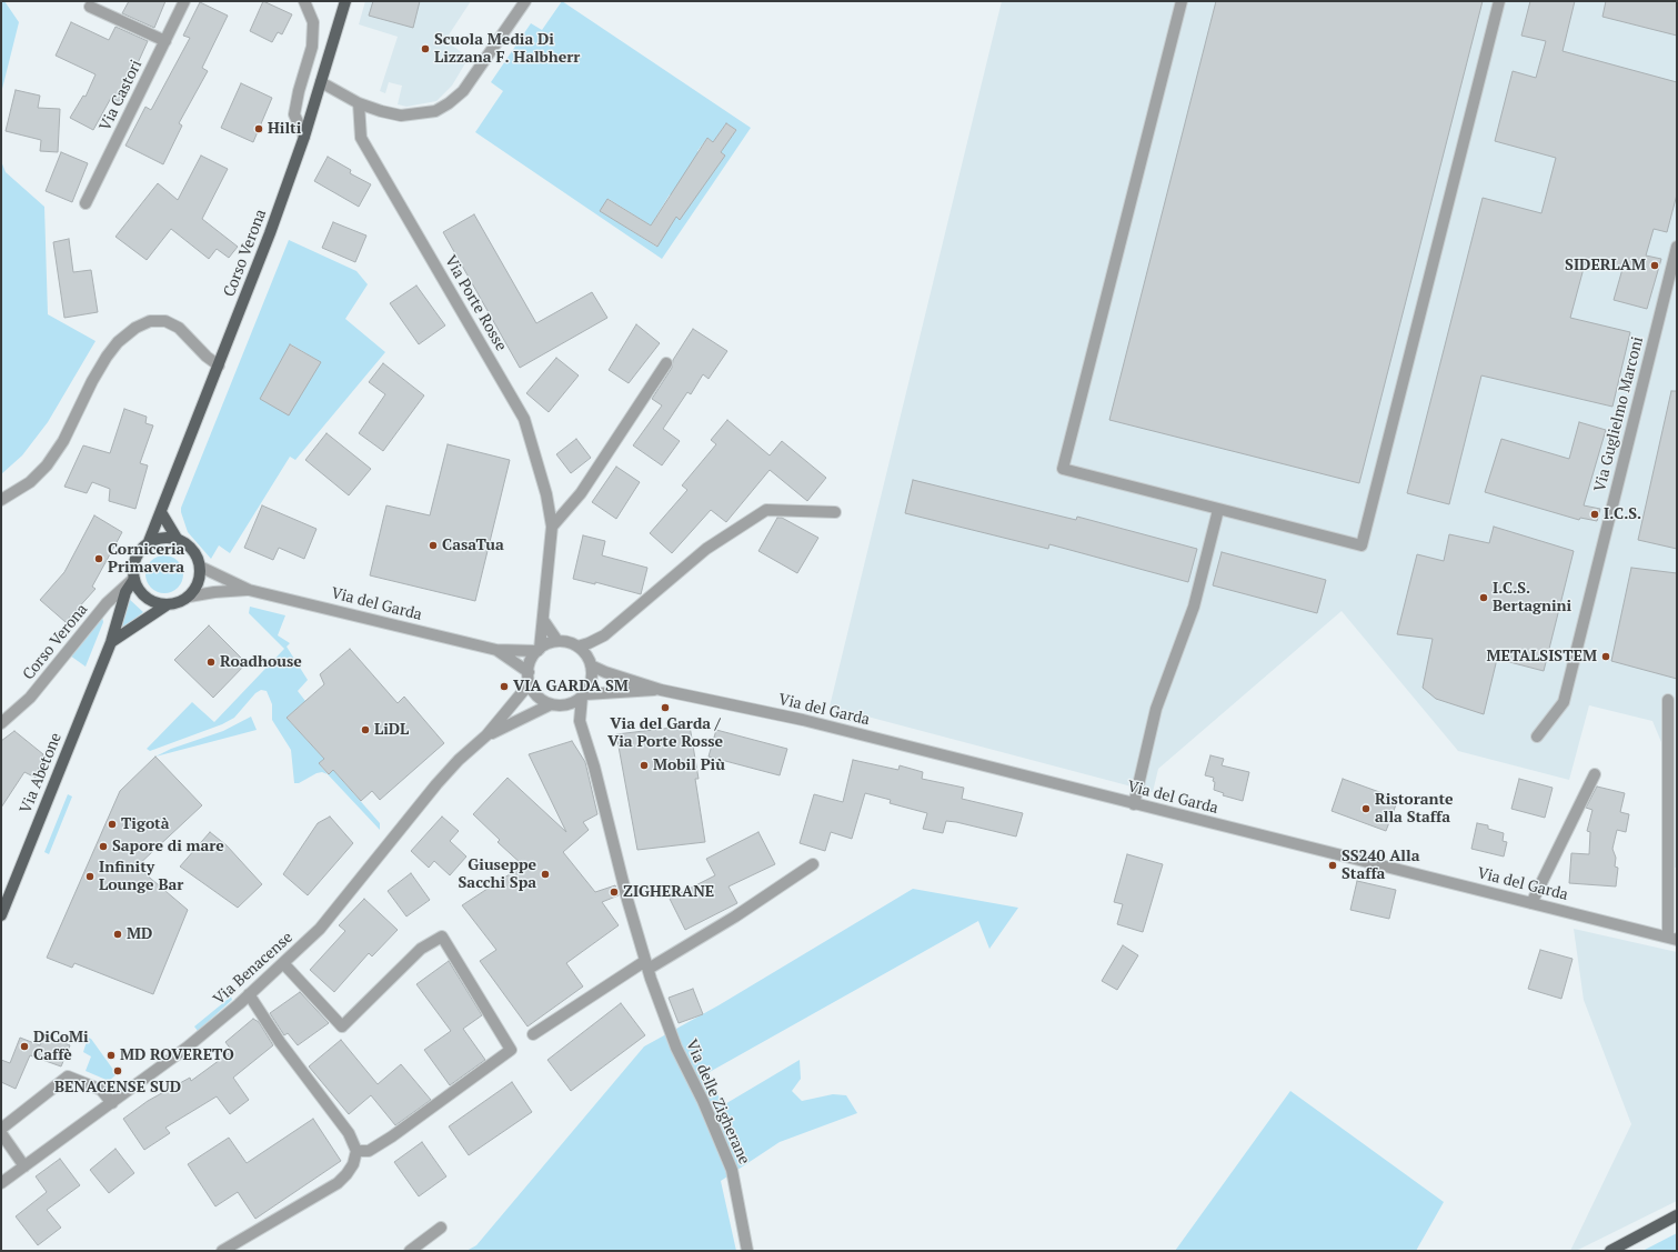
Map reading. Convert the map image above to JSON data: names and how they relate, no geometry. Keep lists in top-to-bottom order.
{
  "streets": {
    "main road": ["Corso Verona", "Via Abetone"],
    "street": [
      "Via Castori",
      "Via Porte Rosse",
      "Via Guglielmo Marconi",
      "Via del Garda",
      "Via Benacense",
      "Via delle Zigherane"
    ]
  },
  "crossings": [
    ["Corso Verona", "Via del Garda"],
    ["Corso Verona", "Via Abetone"],
    ["Via Porte Rosse", "Via del Garda"],
    ["Via Porte Rosse", "Via delle Zigherane"],
    ["Via del Garda", "Via Abetone"],
    ["Via del Garda", "Via delle Zigherane"]
  ],
  "places": [
    "Scuola Media Di Lizzana F. Halbherr",
    "Hilti",
    "SIDERLAM",
    "I.C.S.",
    "CasaTua",
    "Corniceria Primavera",
    "I.C.S. Bertagnini",
    "METALSISTEM",
    "Roadhouse",
    "VIA GARDA SM",
    "Via del Garda / Via Porte Rosse",
    "LiDL",
    "Mobil Più",
    "Ristorante alla Staffa",
    "Tigotà",
    "Sapore di mare",
    "SS240 Alla Staffa",
    "Giuseppe Sacchi Spa",
    "Infinity Lounge Bar",
    "ZIGHERANE",
    "MD",
    "DiCoMi Caffè",
    "MD ROVERETO",
    "BENACENSE SUD"
  ]
}
